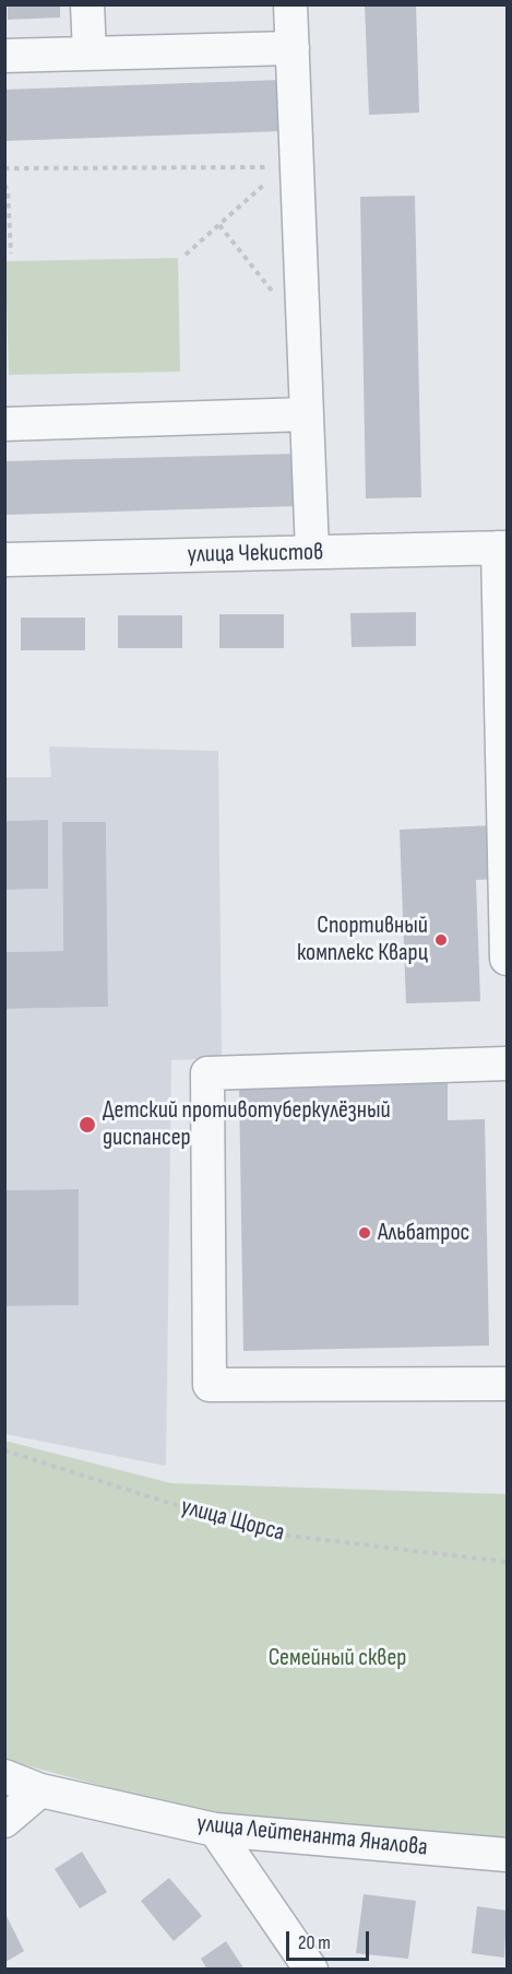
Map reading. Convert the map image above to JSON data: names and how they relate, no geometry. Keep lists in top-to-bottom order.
{
  "streets": {
    "street": ["улица Чекистов", "улица Лейтенанта Яналова"],
    "path": ["улица Щорса"]
  },
  "parks": ["Семейный сквер"],
  "places": ["Спортивный комплекс Кварц", "Детский противотуберкулёзный диспансер", "Альбатрос"],
  "scale_bar": "20 m"
}
